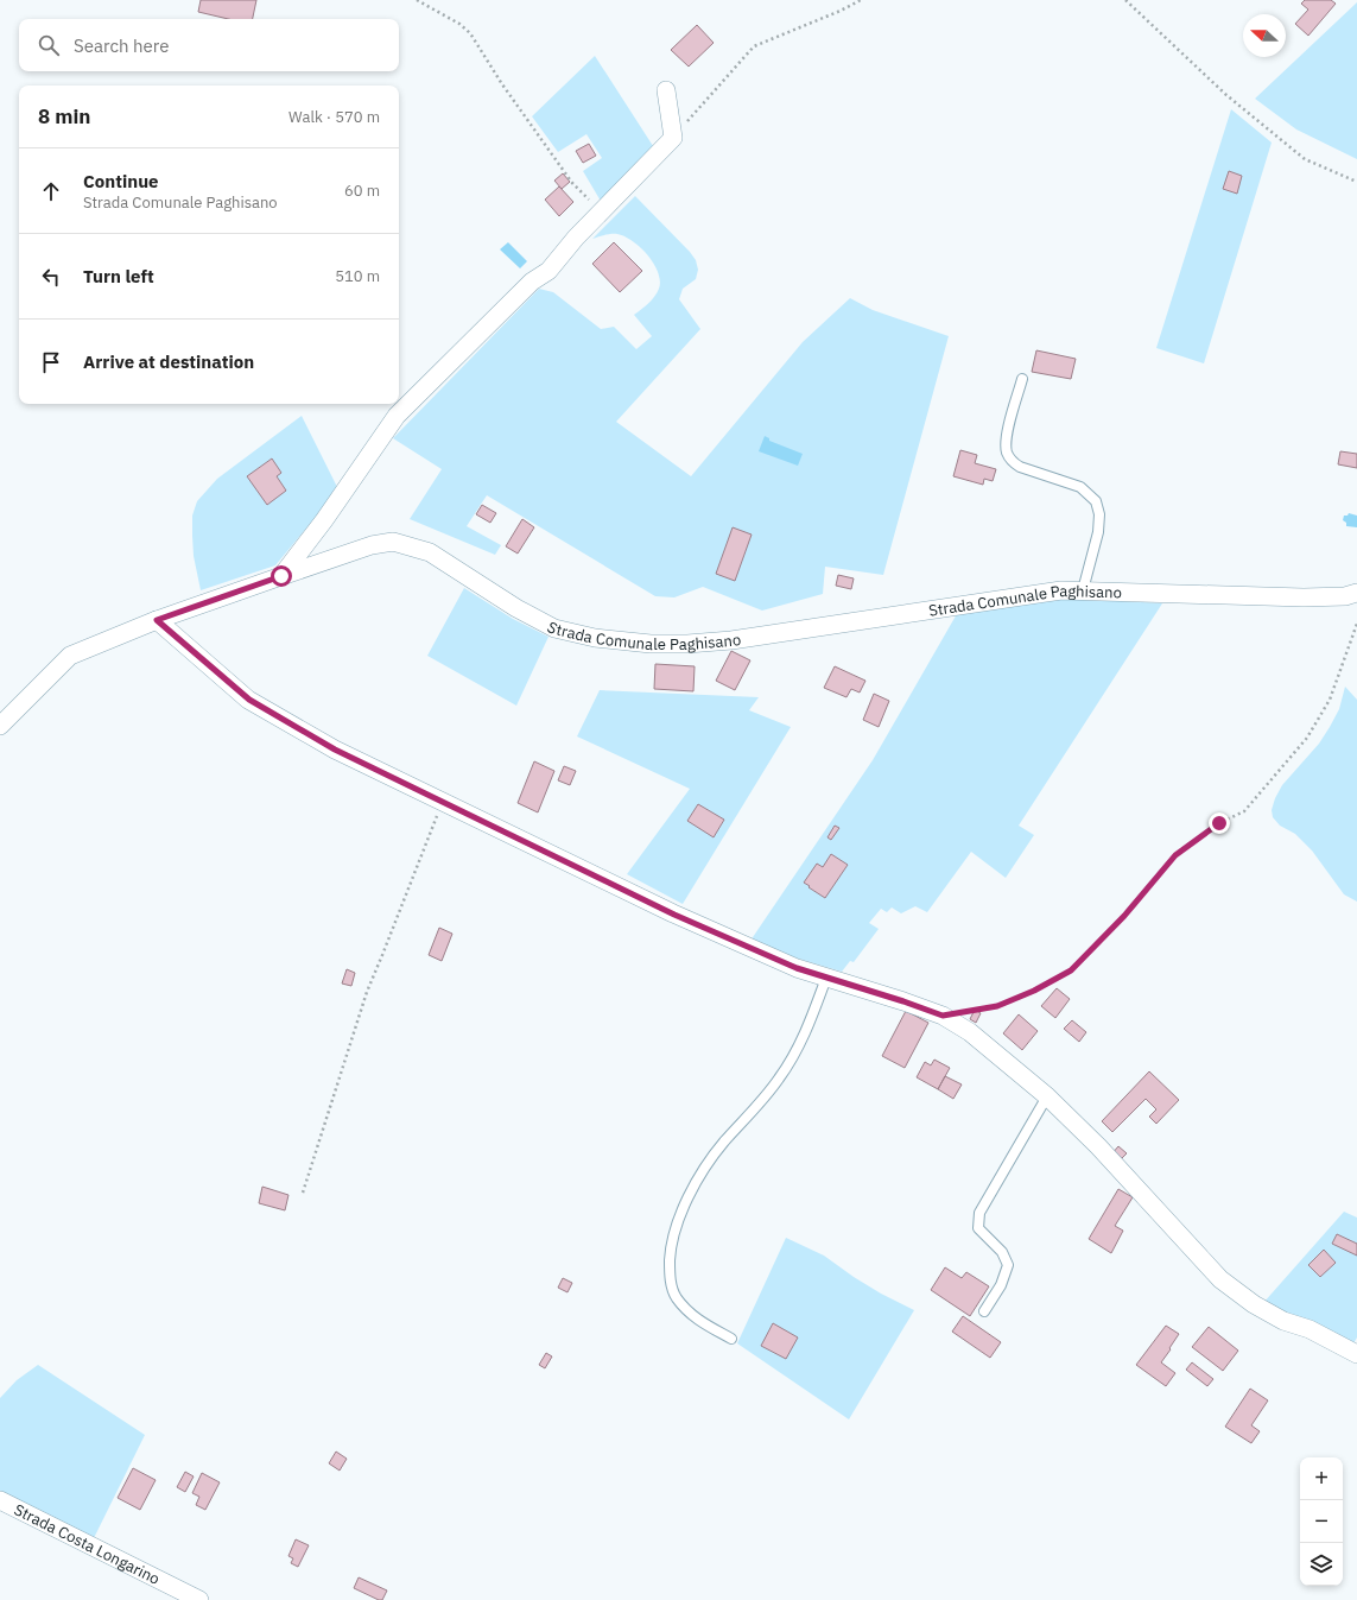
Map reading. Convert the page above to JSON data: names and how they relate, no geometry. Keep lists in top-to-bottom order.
{
  "streets": {
    "street": ["Strada Comunale Paghisano", "Strada Costa Longarino"]
  },
  "north": "left",
  "page": {
    "search": "Search here",
    "heading": ["8 min", "Walk · 570 m"],
    "list": [
      ["Continue", "Strada Comunale Paghisano", "60 m"],
      ["Turn left", "510 m"],
      "Arrive at destination"
    ],
    "map_buttons": ["+", "−"]
  }
}
